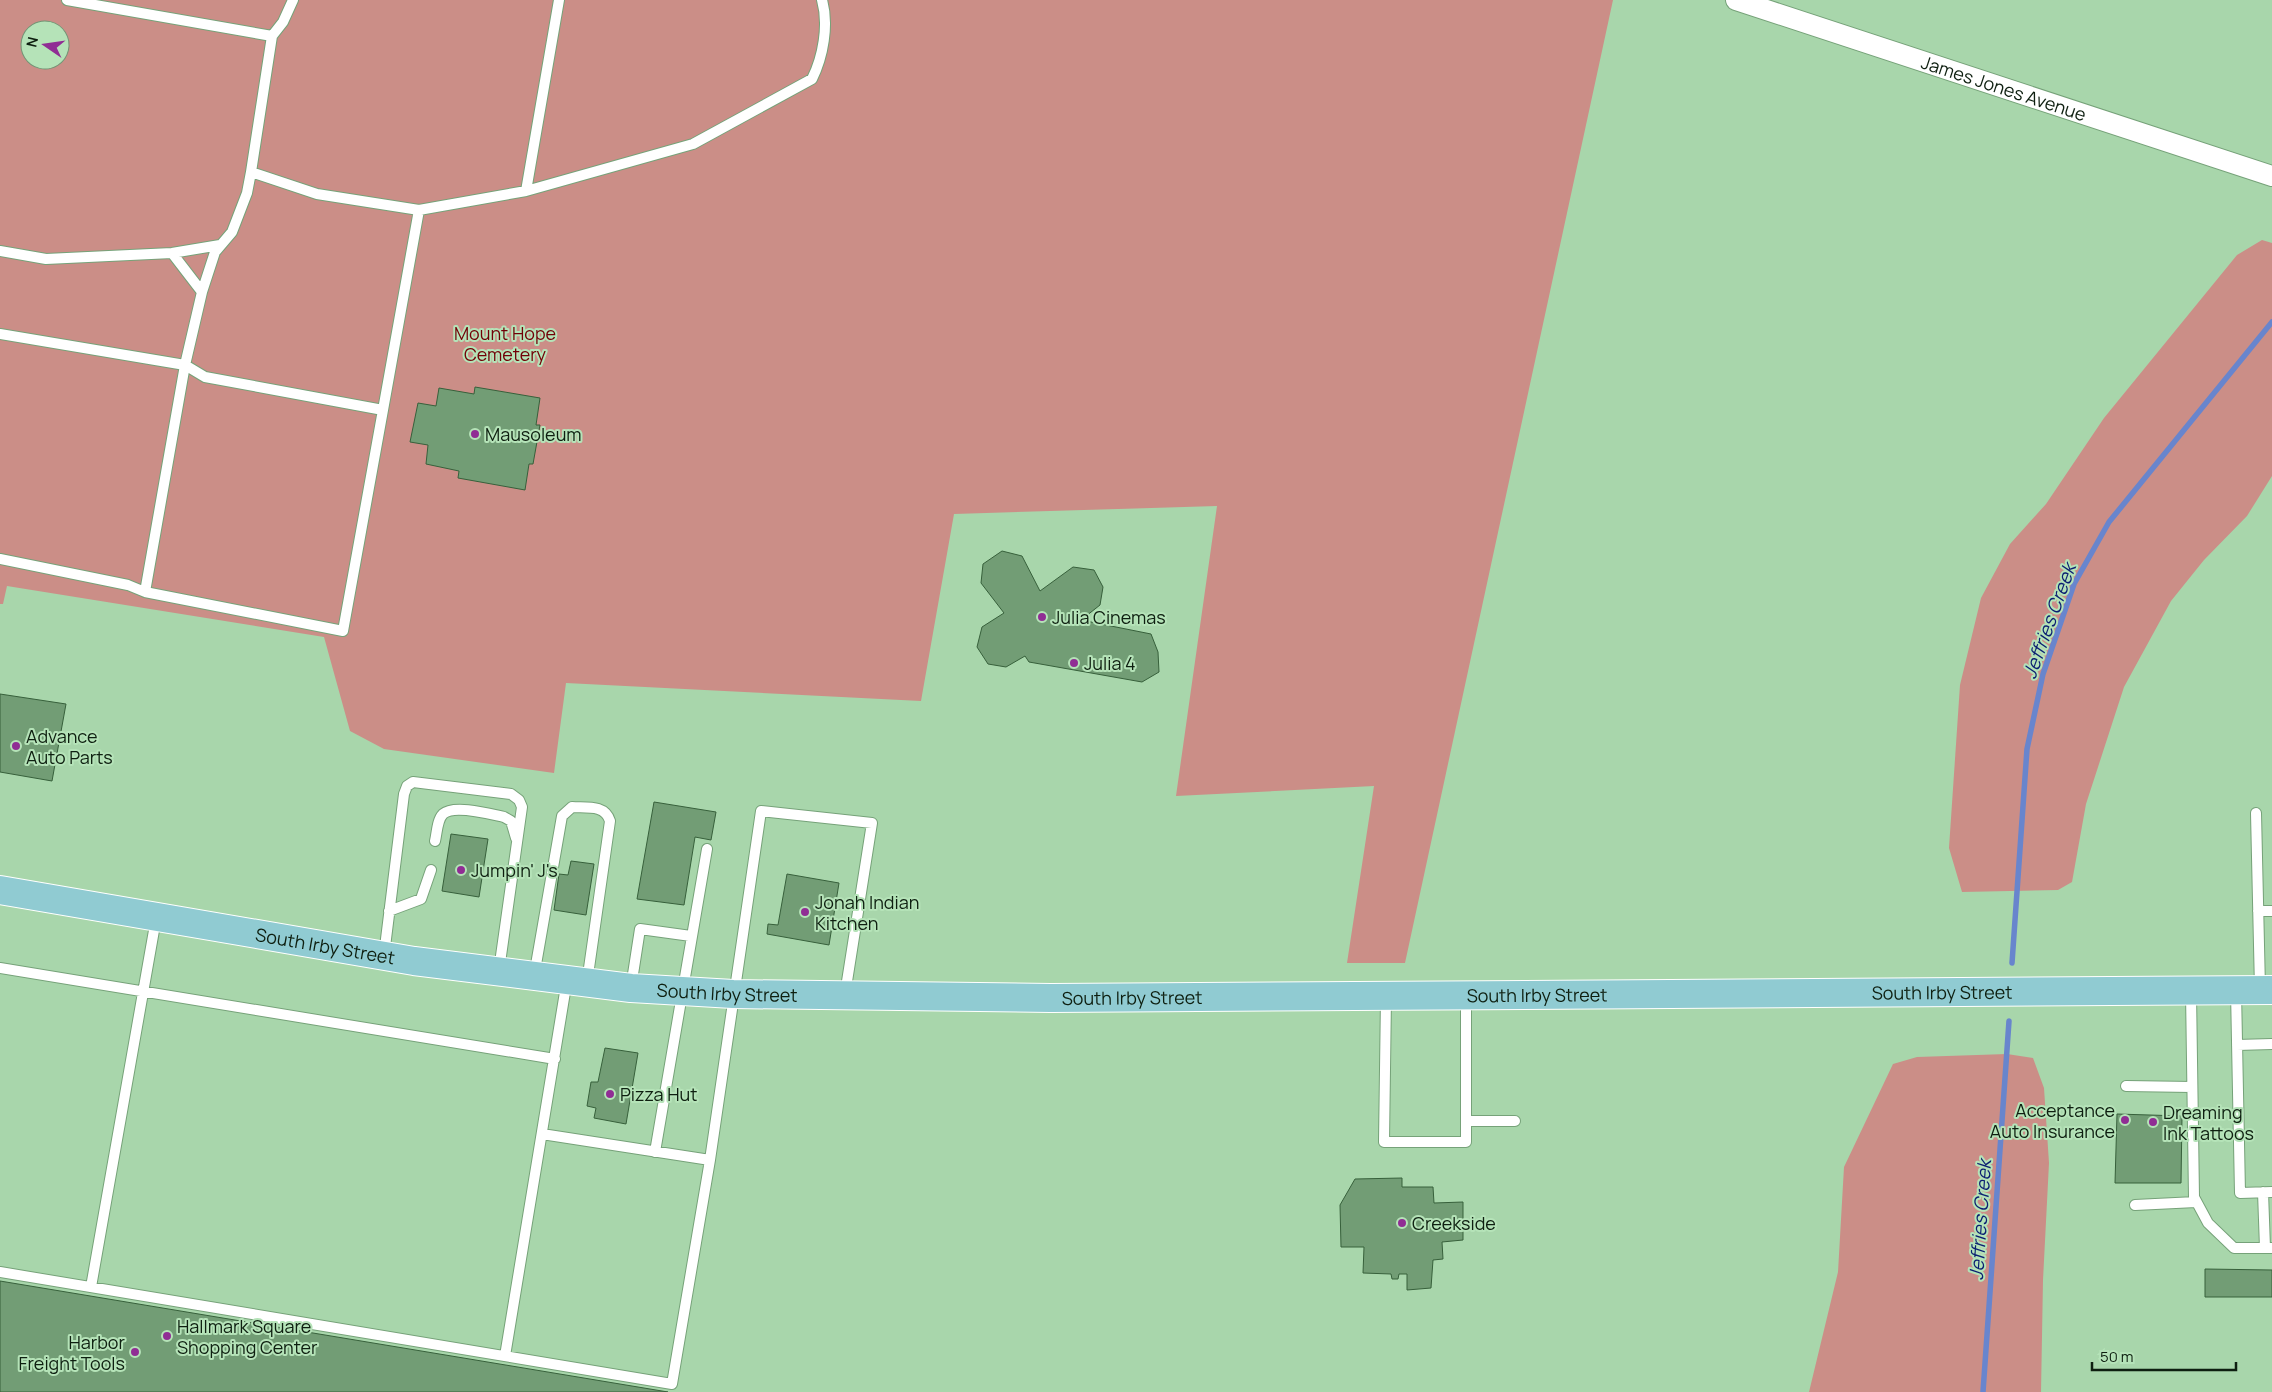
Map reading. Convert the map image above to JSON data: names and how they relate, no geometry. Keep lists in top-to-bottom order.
{
  "streets": {
    "main road": ["South Irby Street"],
    "street": ["James Jones Avenue"]
  },
  "water": ["Jeffries Creek"],
  "parks": ["Mount Hope Cemetery"],
  "places": [
    "Mausoleum",
    "Julia Cinemas",
    "Julia 4",
    "Advance Auto Parts",
    "Jumpin' J's",
    "Jonah Indian Kitchen",
    "Pizza Hut",
    "Acceptance Auto Insurance",
    "Dreaming Ink Tattoos",
    "Creekside",
    "Hallmark Square Shopping Center",
    "Harbor Freight Tools"
  ],
  "scale_bar": "50 m",
  "north": "left"
}
